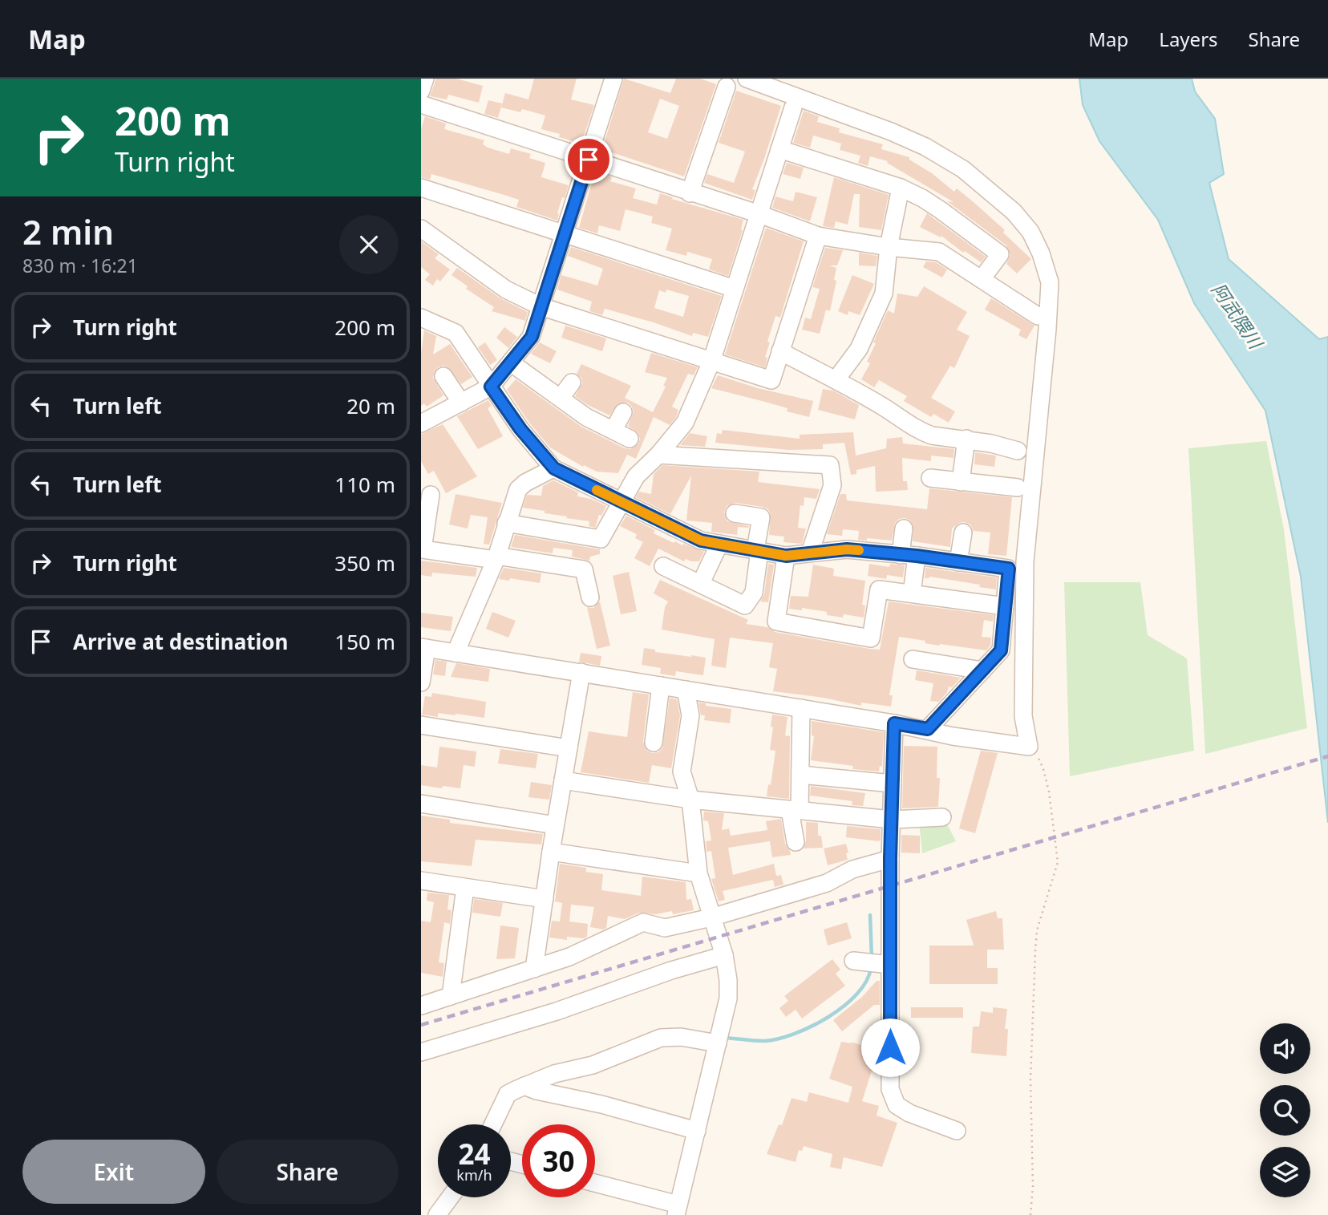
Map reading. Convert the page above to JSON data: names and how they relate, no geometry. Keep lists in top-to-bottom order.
{
  "water": ["阿武隈川"],
  "page": {
    "header": "Map",
    "nav": ["Map", "Layers", "Share"],
    "turn": ["200 m", "Turn right"],
    "heading": ["2 min", "830 m · 16:21"],
    "list": [
      {
        "name": "Turn right",
        "value": "200 m"
      },
      {
        "name": "Turn left",
        "value": "20 m"
      },
      {
        "name": "Turn left",
        "value": "110 m"
      },
      {
        "name": "Turn right",
        "value": "350 m"
      },
      {
        "name": "Arrive at destination",
        "value": "150 m"
      }
    ],
    "speed": "24 km/h",
    "limit": "30",
    "buttons": ["Exit", "Share"]
  }
}
